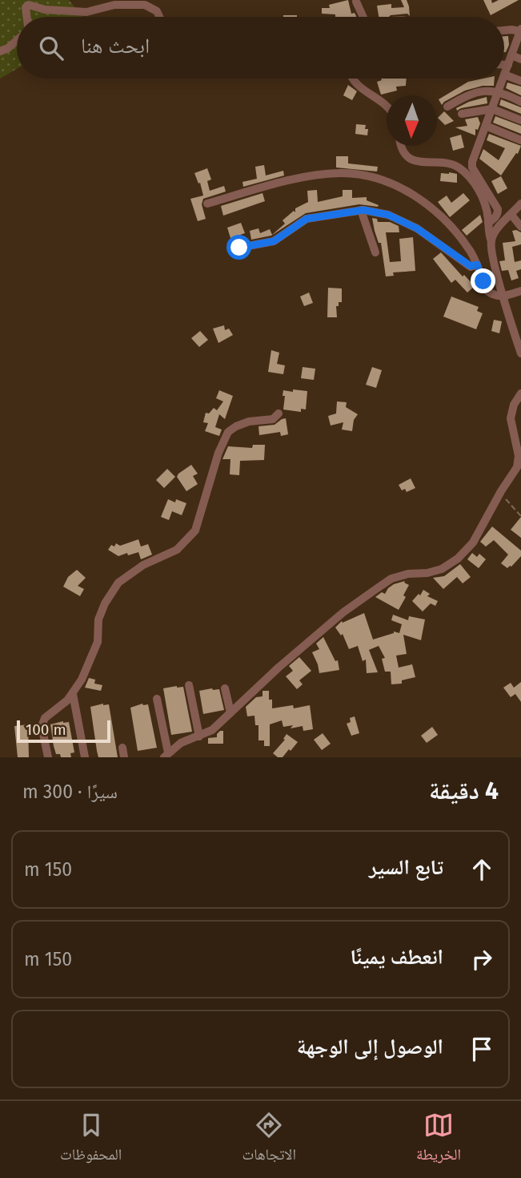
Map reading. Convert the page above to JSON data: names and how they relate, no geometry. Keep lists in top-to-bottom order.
{
  "scale_bar": "100 m",
  "north": "bottom",
  "page": {
    "search": "ابحث هنا",
    "scale": "100 m",
    "heading": ["4 دقيقة", "سيرًا · 300 m"],
    "list": [
      ["تابع السير", "150 m"],
      ["انعطف يمينًا", "150 m"],
      "الوصول إلى الوجهة"
    ],
    "nav": ["الخريطة", "الاتجاهات", "المحفوظات"]
  }
}
